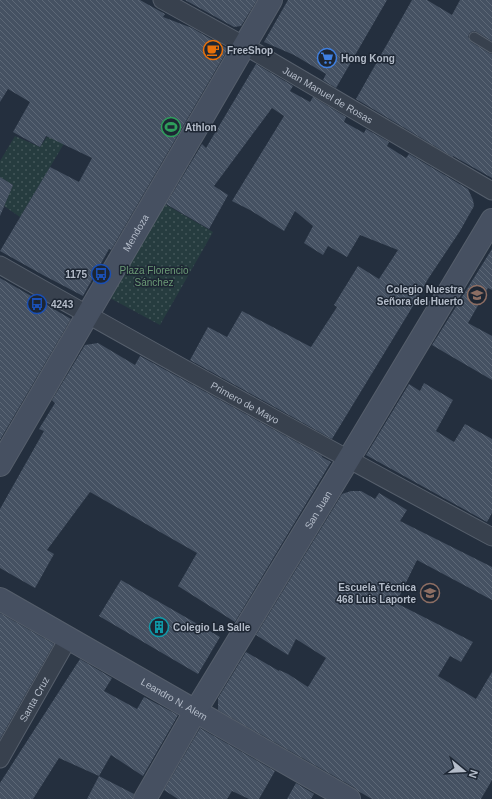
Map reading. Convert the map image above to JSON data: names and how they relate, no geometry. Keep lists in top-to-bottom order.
{
  "streets": {
    "main road": ["Mendoza", "San Juan", "Leandro N. Alem"],
    "street": ["Juan Manuel de Rosas", "Primero de Mayo", "Santa Cruz"]
  },
  "crossings": [
    ["Juan Manuel de Rosas", "Mendoza"],
    ["Mendoza", "Primero de Mayo"],
    ["Primero de Mayo", "San Juan"],
    ["San Juan", "Leandro N. Alem"],
    ["Santa Cruz", "Leandro N. Alem"]
  ],
  "parks": ["Plaza Florencio Sánchez"],
  "places": {
    "cafe": ["FreeShop"],
    "supermarket": ["Hong Kong"],
    "sports": ["Athlon"],
    "bus stop": ["1175", "4243"],
    "school or university": ["Colegio Nuestra Señora del Huerto", "Escuela Técnica 468 Luis Laporte"],
    "building": ["Colegio La Salle"]
  },
  "north": "right"
}
